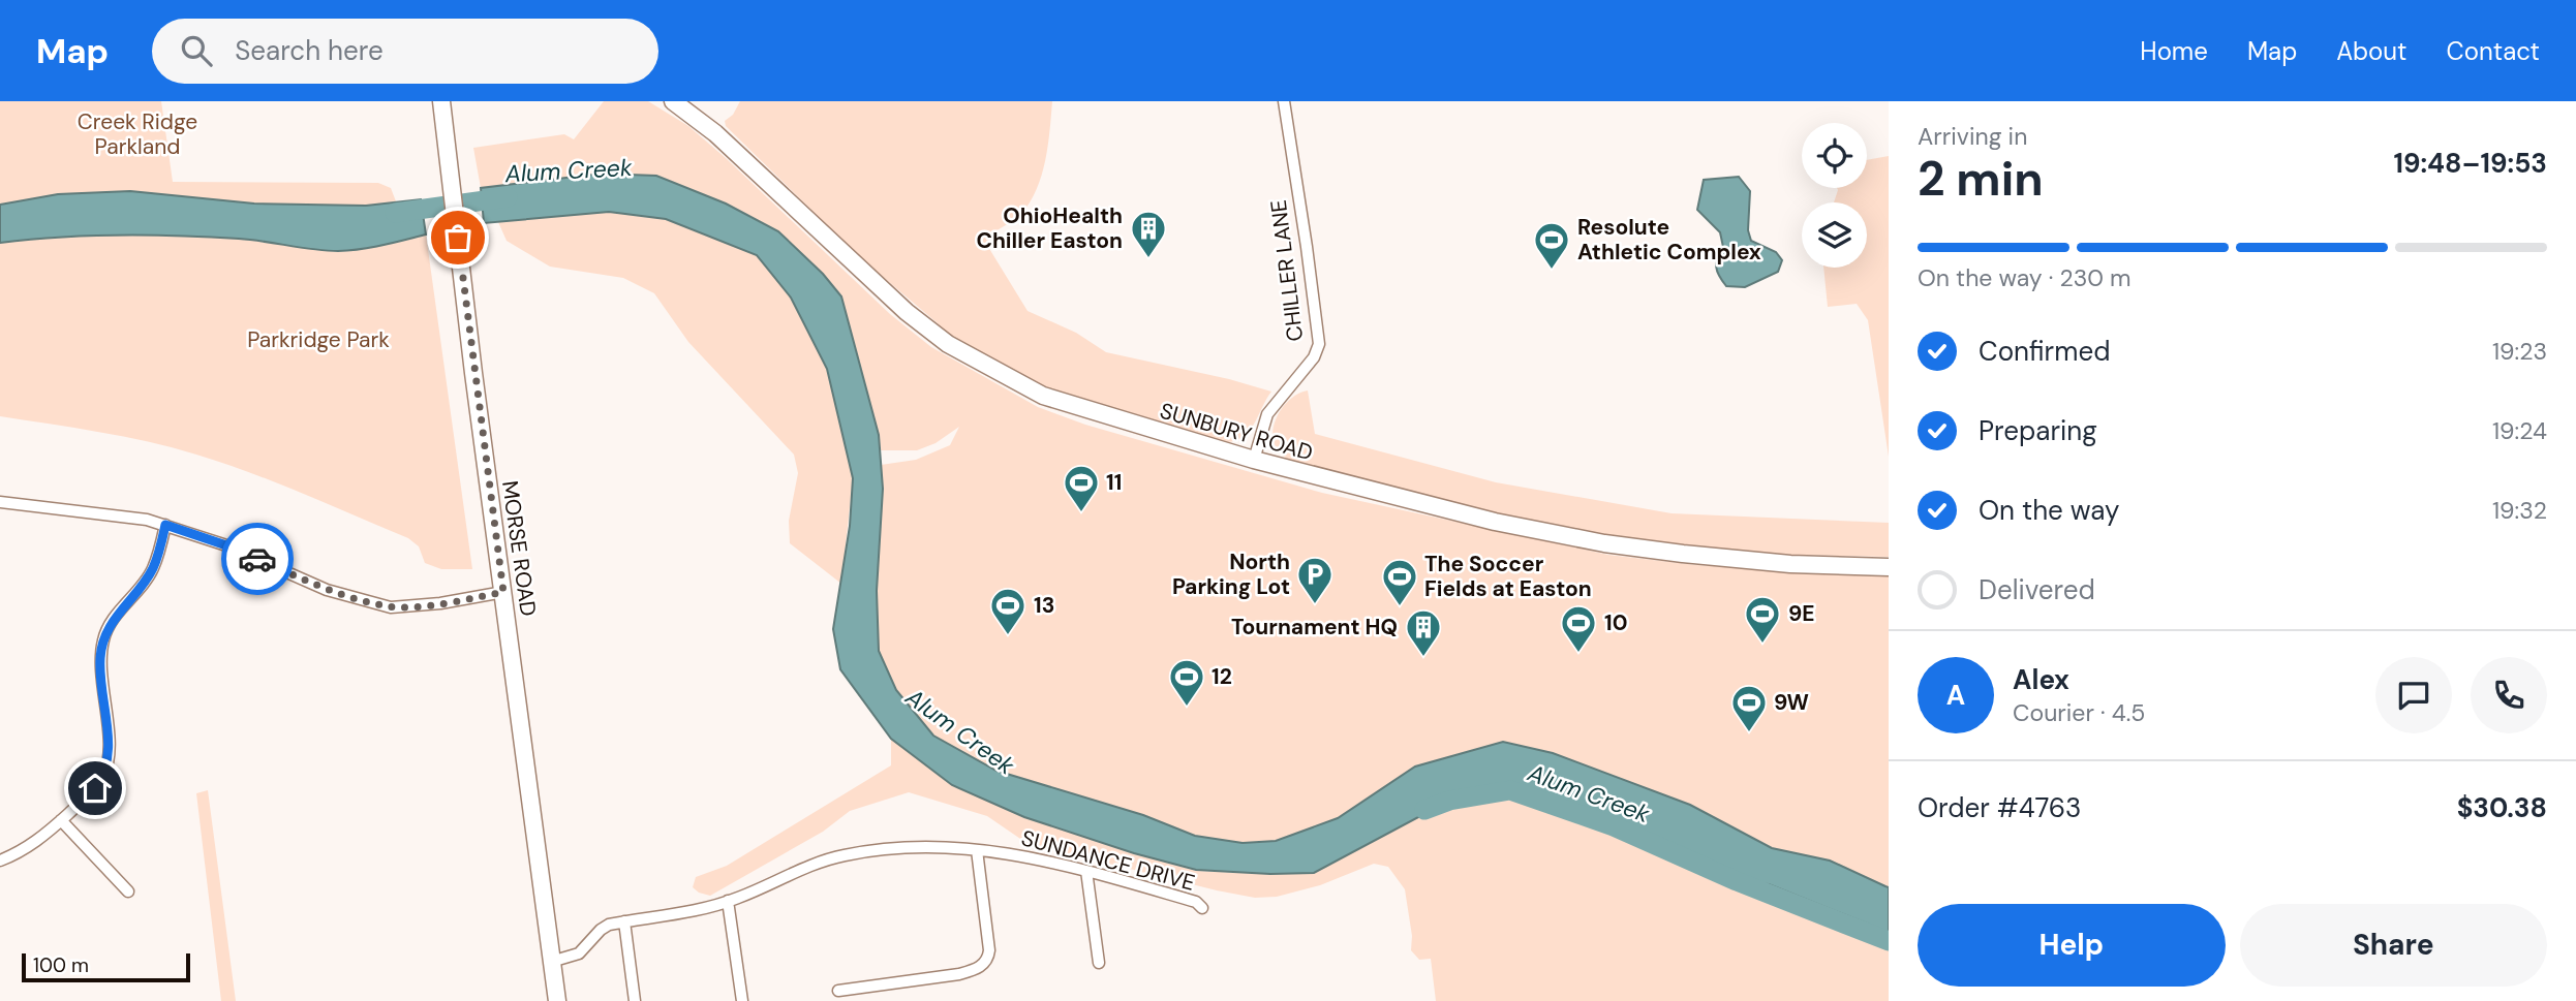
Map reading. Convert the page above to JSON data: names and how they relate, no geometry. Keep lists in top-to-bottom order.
{
  "streets": {
    "main road": ["SUNBURY ROAD", "MORSE ROAD"],
    "street": ["CHILLER LANE", "SUNDANCE DRIVE"]
  },
  "crossings": [
    ["CHILLER LANE", "SUNBURY ROAD"],
    ["MORSE ROAD", "SUNDANCE DRIVE"]
  ],
  "water": ["Alum Creek"],
  "parks": ["Creek Ridge Parkland", "Parkridge Park"],
  "places": {
    "building": ["OhioHealth Chiller Easton", "Tournament HQ"],
    "sports": [
      "Resolute Athletic Complex",
      "11",
      "The Soccer Fields at Easton",
      "13",
      "9E",
      "10",
      "12",
      "9W"
    ],
    "parking": ["North Parking Lot"]
  },
  "scale_bar": "100 m",
  "page": {
    "header": "Map",
    "search": "Search here",
    "nav": [
      "Home",
      "Map",
      "About",
      "Contact"
    ],
    "heading": ["2 min", "Arriving in", "19:48–19:53"],
    "panel": [
      "Alex",
      "Courier · 4.5",
      "Order #4763",
      "$30.38"
    ],
    "bar": "On the way · 230 m",
    "list": [
      ["Confirmed", "19:23"],
      ["Preparing", "19:24"],
      ["On the way", "19:32"],
      "Delivered"
    ],
    "round": "A",
    "buttons": ["Help", "Share"],
    "scale": "100 m"
  }
}
